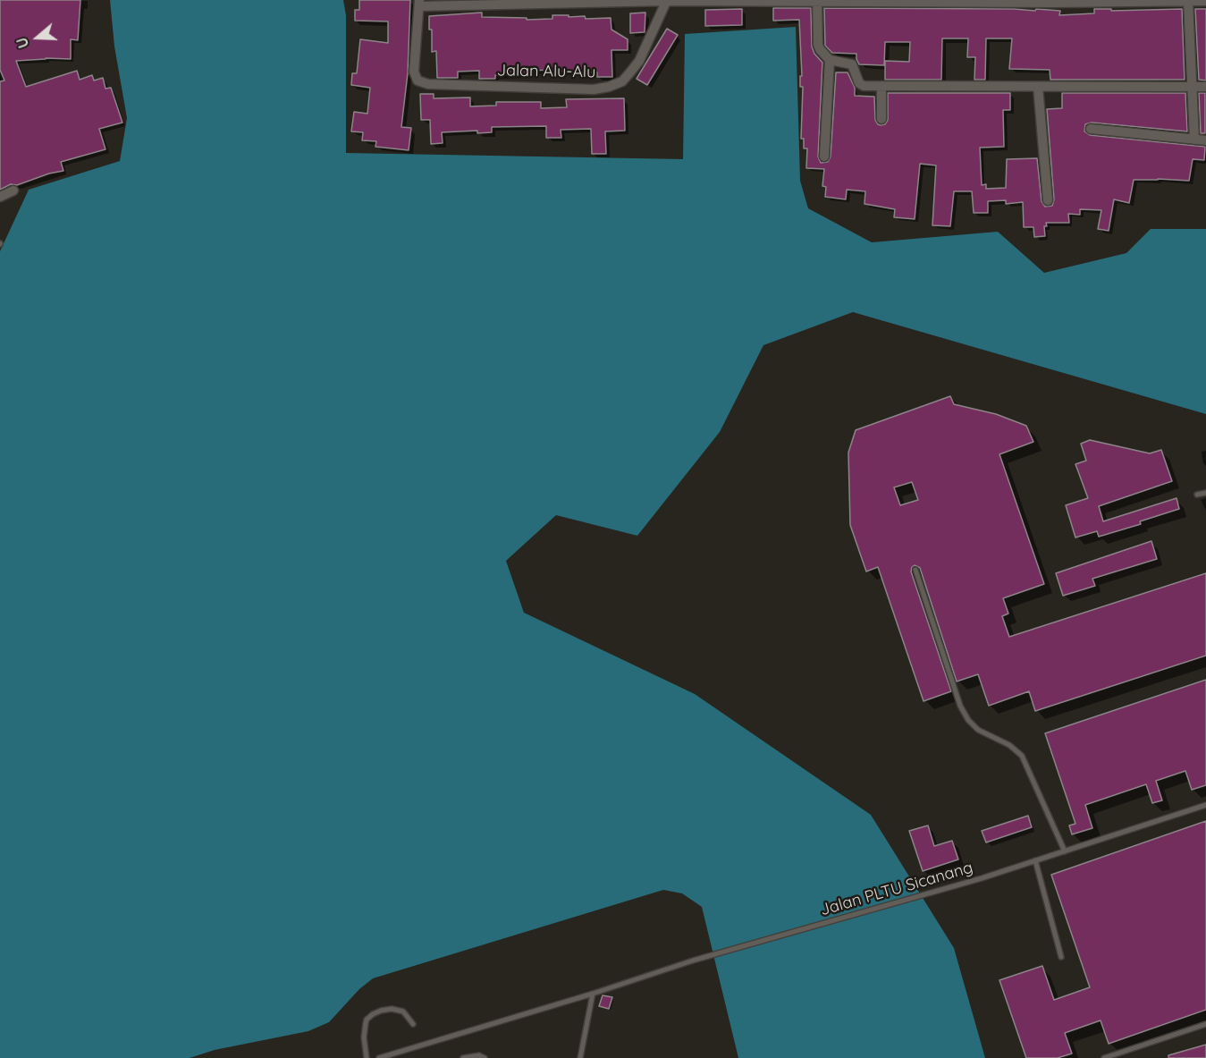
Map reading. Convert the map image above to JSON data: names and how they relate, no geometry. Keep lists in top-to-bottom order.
{
  "streets": {
    "street": ["Jalan Alu-Alu"],
    "lane": ["Jalan PLTU Sicanang"]
  },
  "north": "left"
}
